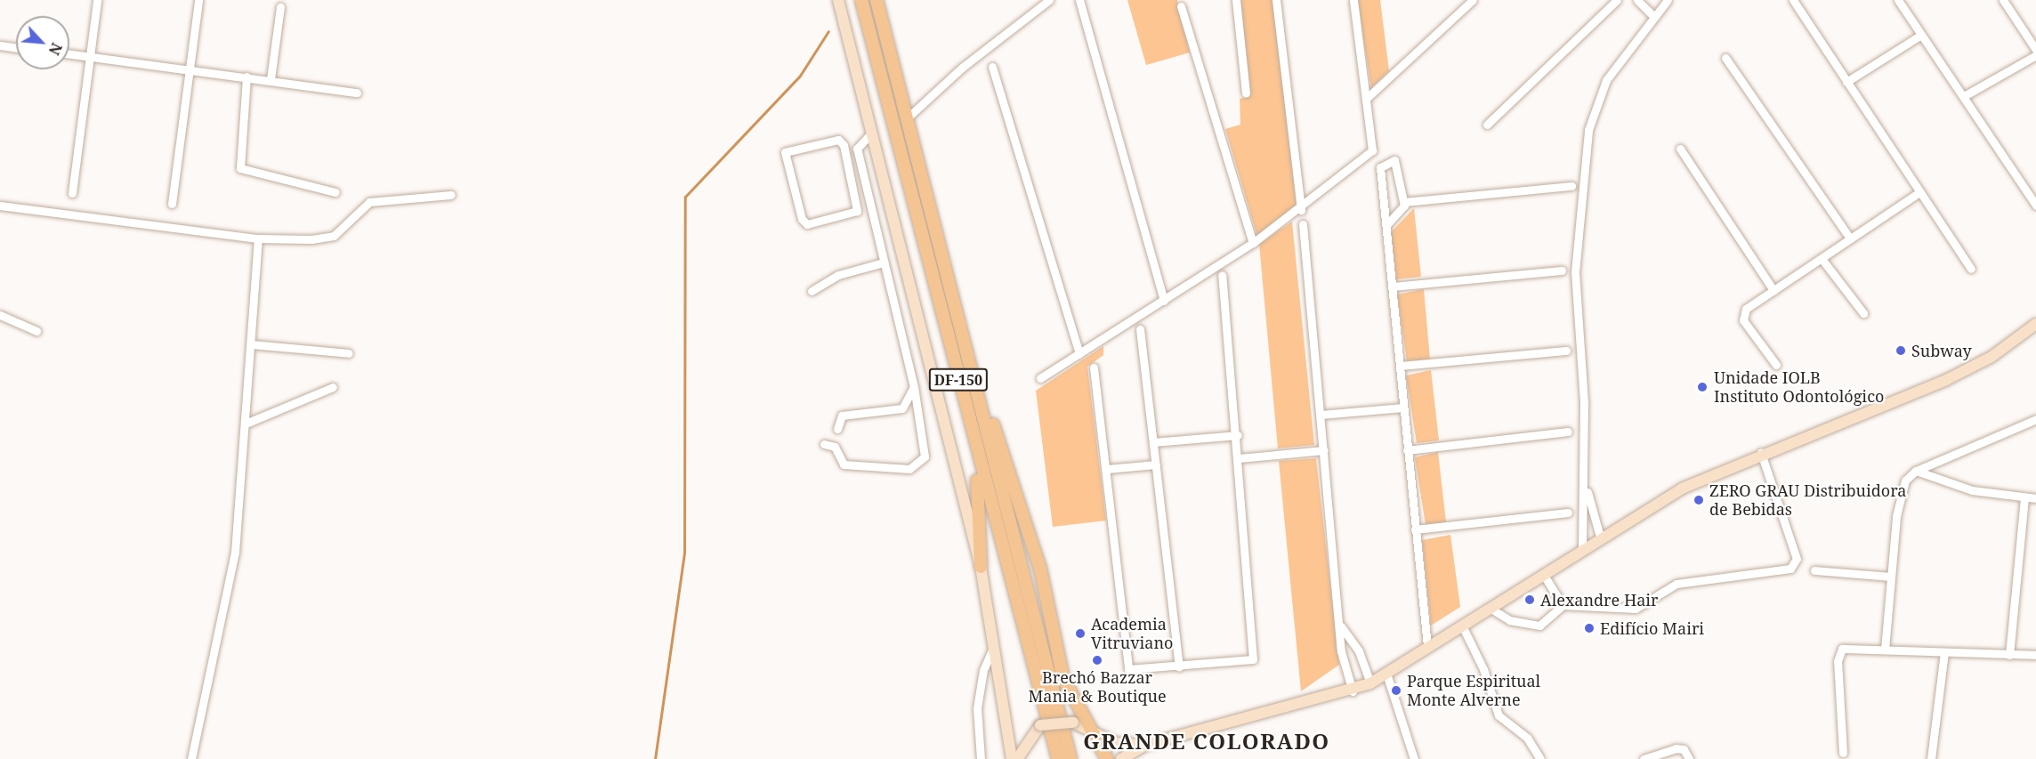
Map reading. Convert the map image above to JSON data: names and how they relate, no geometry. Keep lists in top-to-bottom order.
{
  "streets": {
    "main road": ["DF-150"]
  },
  "districts": ["GRANDE COLORADO"],
  "places": [
    "Subway",
    "Unidade IOLB Instituto Odontológico",
    "ZERO GRAU Distribuidora de Bebidas",
    "Alexandre Hair",
    "Edifício Mairi",
    "Academia Vitruviano",
    "Brechó Bazzar Mania & Boutique",
    "Parque Espiritual Monte Alverne"
  ],
  "north": "bottom right"
}
